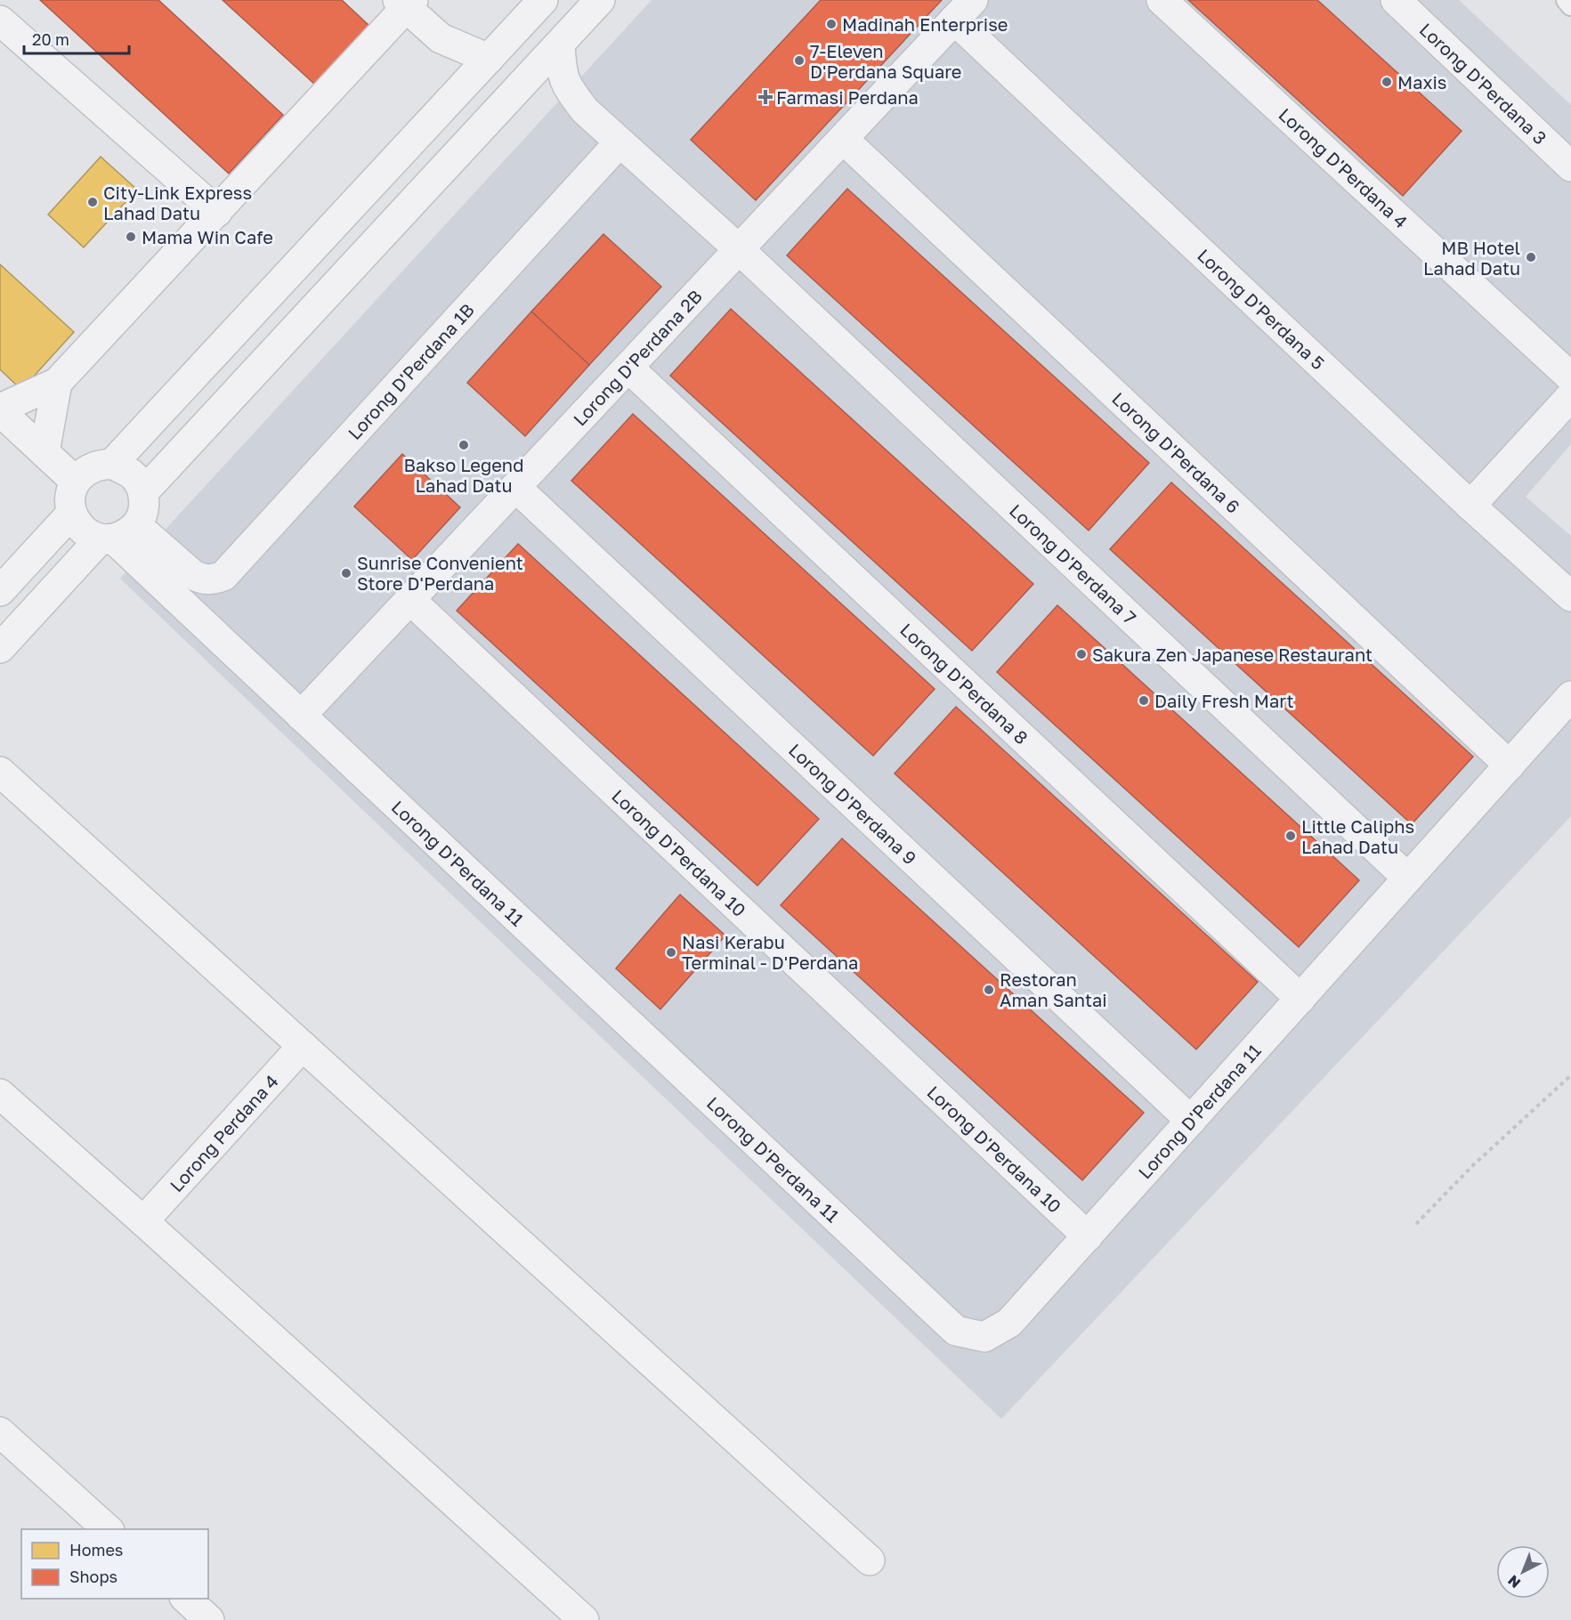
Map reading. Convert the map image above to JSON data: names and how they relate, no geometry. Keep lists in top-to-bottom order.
{
  "streets": {
    "street": [
      "Lorong D'Perdana 3",
      "Lorong D'Perdana 4",
      "Lorong D'Perdana 5",
      "Lorong D'Perdana 2B",
      "Lorong D'Perdana 1B",
      "Lorong D'Perdana 6",
      "Lorong D'Perdana 7",
      "Lorong D'Perdana 8",
      "Lorong D'Perdana 9",
      "Lorong D'Perdana 10",
      "Lorong D'Perdana 11",
      "Lorong Perdana 4"
    ]
  },
  "crossings": [
    ["Lorong D'Perdana 5", "Lorong D'Perdana 2B"],
    ["Lorong D'Perdana 2B", "Lorong D'Perdana 6"],
    ["Lorong D'Perdana 2B", "Lorong D'Perdana 7"],
    ["Lorong D'Perdana 2B", "Lorong D'Perdana 8"],
    ["Lorong D'Perdana 2B", "Lorong D'Perdana 9"],
    ["Lorong D'Perdana 2B", "Lorong D'Perdana 10"],
    ["Lorong D'Perdana 2B", "Lorong D'Perdana 11"],
    ["Lorong D'Perdana 1B", "Lorong D'Perdana 7"],
    ["Lorong D'Perdana 1B", "Lorong D'Perdana 11"],
    ["Lorong D'Perdana 6", "Lorong D'Perdana 11"],
    ["Lorong D'Perdana 7", "Lorong D'Perdana 11"],
    ["Lorong D'Perdana 8", "Lorong D'Perdana 11"],
    ["Lorong D'Perdana 9", "Lorong D'Perdana 11"],
    ["Lorong D'Perdana 10", "Lorong D'Perdana 11"]
  ],
  "places": {
    "other": [
      "Madinah Enterprise",
      "7-Eleven D'Perdana Square",
      "Maxis",
      "City-Link Express Lahad Datu",
      "Mama Win Cafe",
      "MB Hotel Lahad Datu",
      "Bakso Legend Lahad Datu",
      "Sunrise Convenient Store D'Perdana",
      "Sakura Zen Japanese Restaurant",
      "Daily Fresh Mart",
      "Little Caliphs Lahad Datu",
      "Nasi Kerabu Terminal - D'Perdana",
      "Restoran Aman Santai"
    ],
    "health": ["Farmasi Perdana"]
  },
  "legend": ["Homes", "Shops"],
  "scale_bar": "20 m",
  "north": "bottom left"
}
